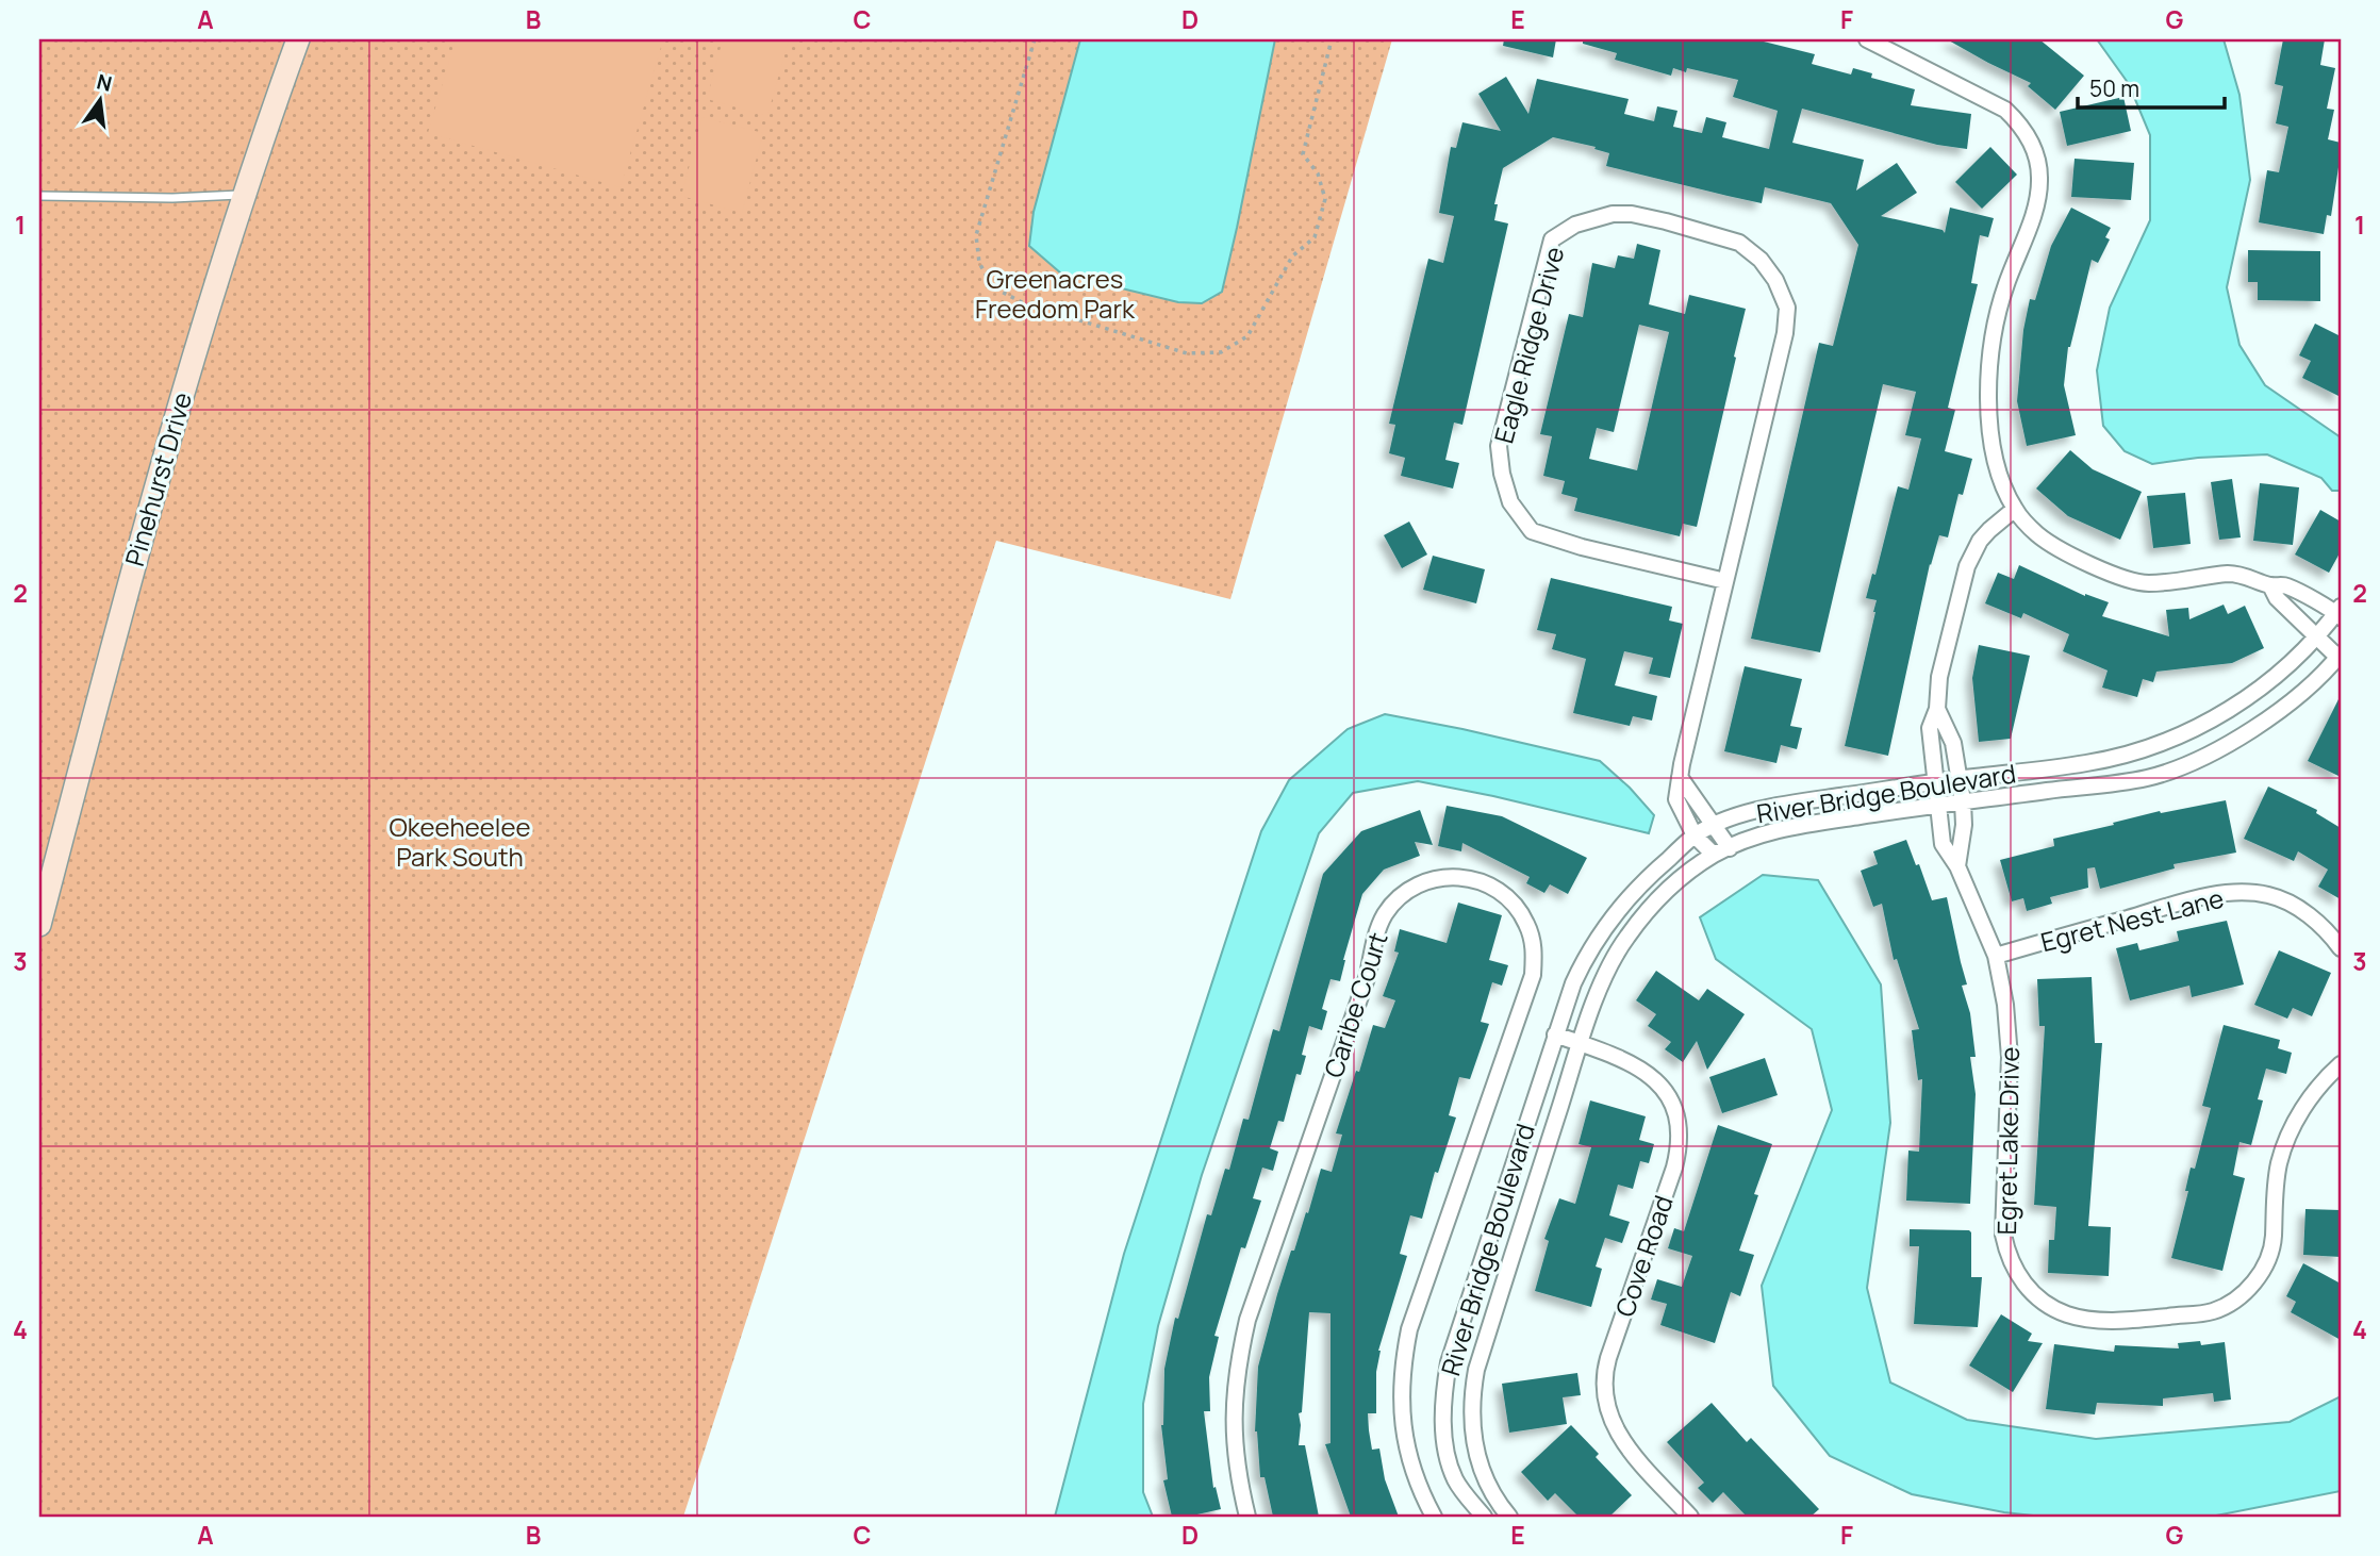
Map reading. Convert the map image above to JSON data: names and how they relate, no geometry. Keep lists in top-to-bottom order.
{
  "streets": {
    "street": [
      "Eagle Ridge Drive",
      "Pinehurst Drive",
      "River Bridge Boulevard",
      "Egret Nest Lane",
      "Caribe Court",
      "Egret Lake Drive",
      "Cove Road"
    ]
  },
  "crossings": [
    ["Eagle Ridge Drive", "River Bridge Boulevard"],
    ["River Bridge Boulevard", "Egret Lake Drive"],
    ["River Bridge Boulevard", "Cove Road"],
    ["Egret Nest Lane", "Egret Lake Drive"]
  ],
  "parks": ["Greenacres Freedom Park", "Okeeheelee Park South"],
  "scale_bar": "50 m",
  "north": "top",
  "grid": {
    "columns": [
      "A",
      "B",
      "C",
      "D",
      "E",
      "F",
      "G"
    ],
    "rows": [
      "1",
      "2",
      "3",
      "4"
    ]
  }
}
